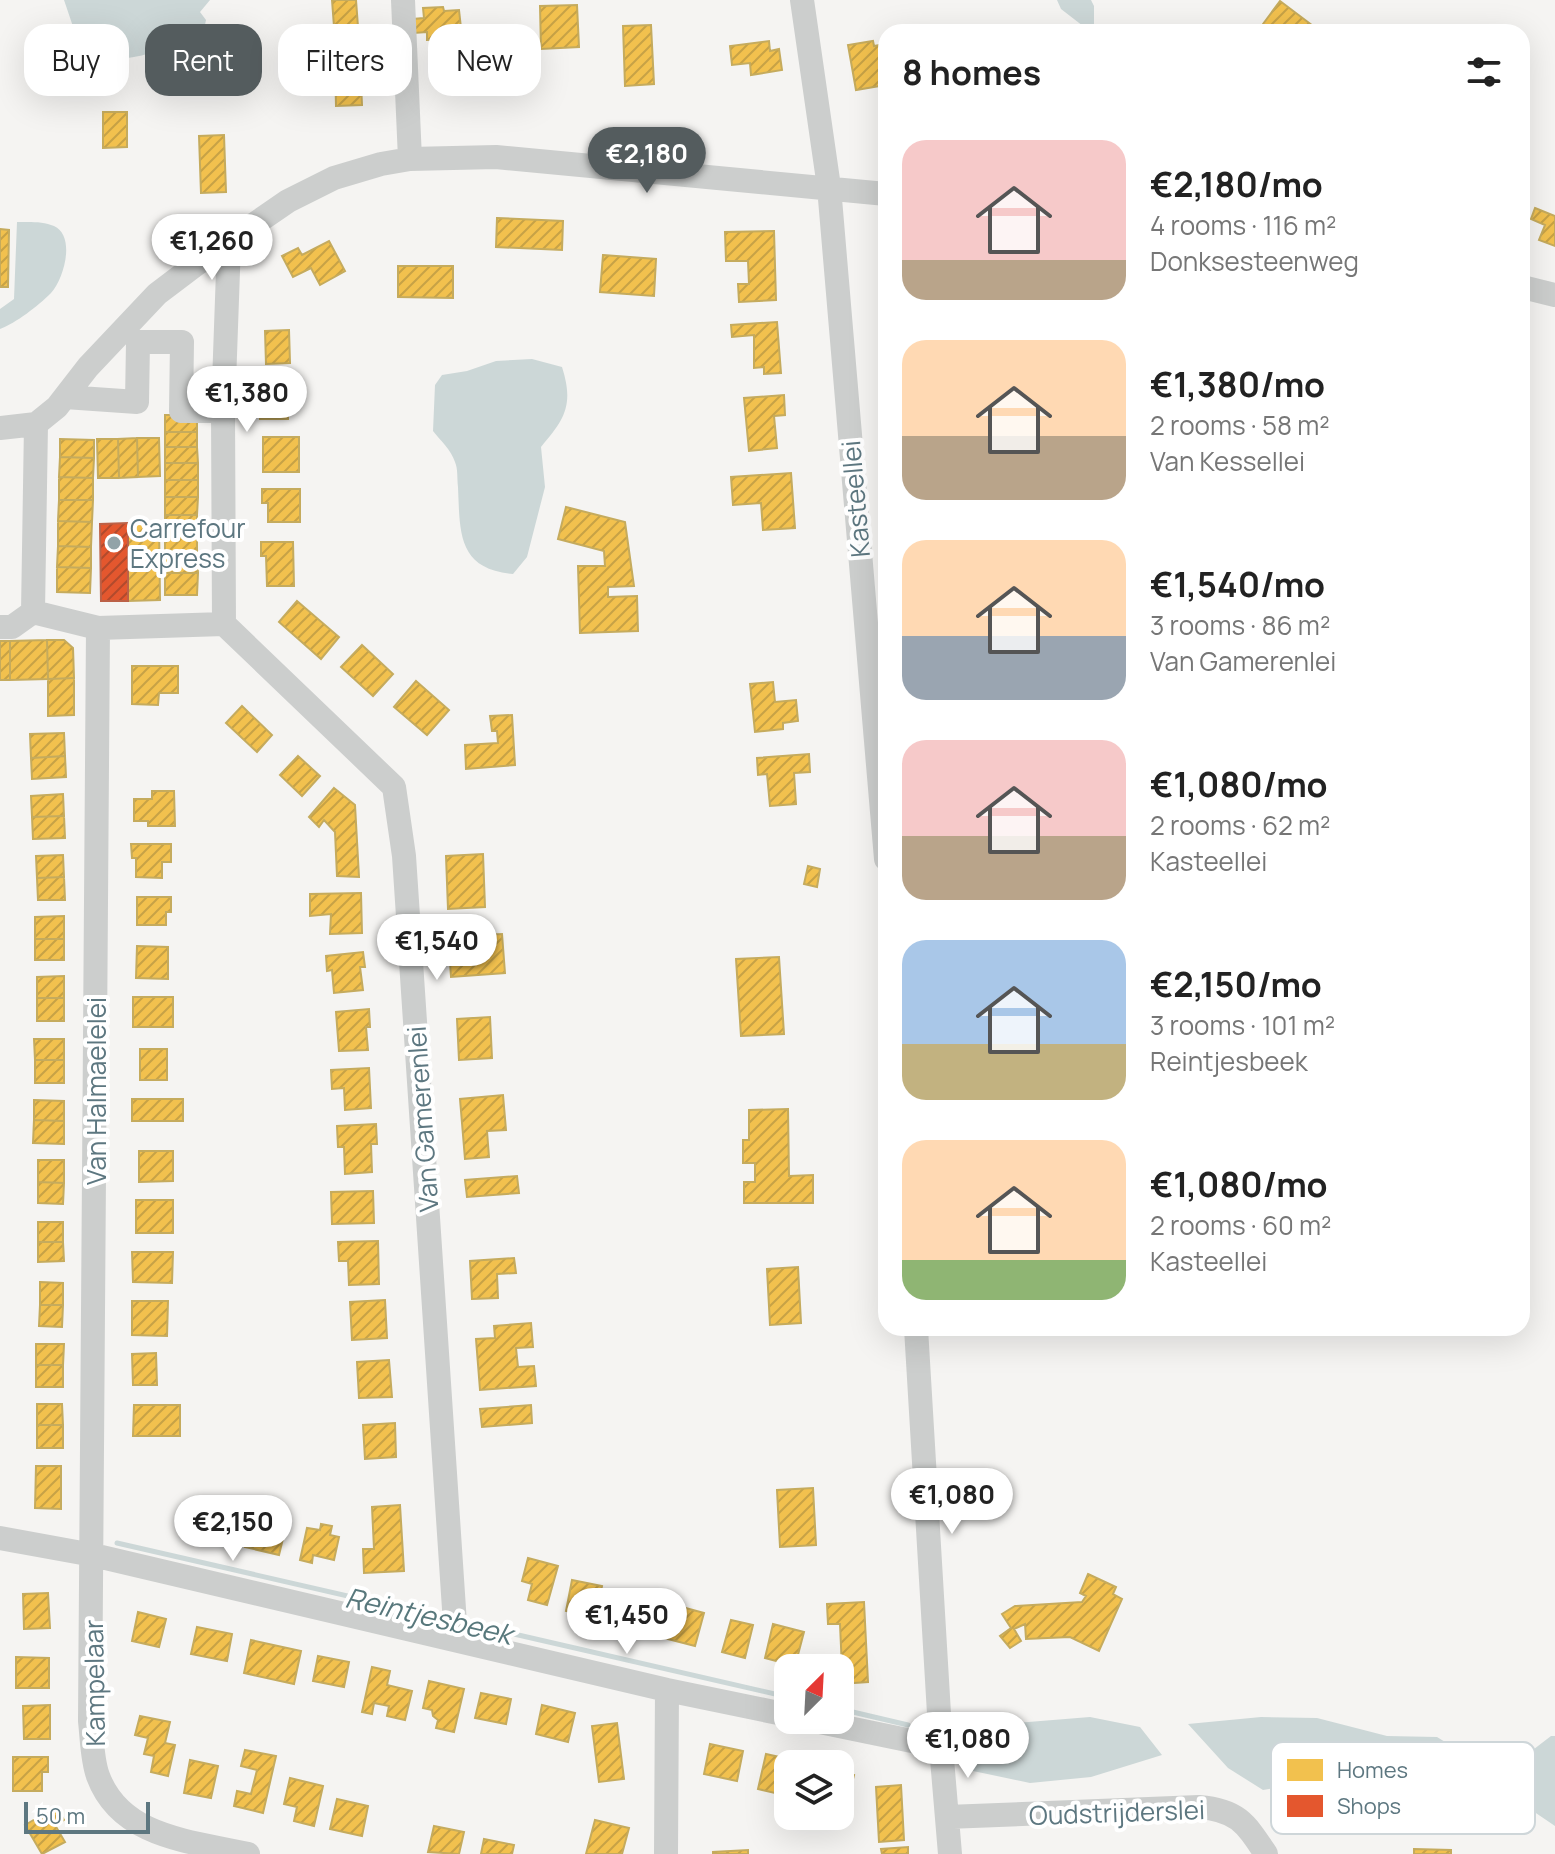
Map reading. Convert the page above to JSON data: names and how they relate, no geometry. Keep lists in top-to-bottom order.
{
  "streets": {
    "street": [
      "Kasteellei",
      "Van Halmaelelei",
      "Van Gamerenlei",
      "Kampelaar",
      "Oudstrijderslei"
    ]
  },
  "crossings": [
    ["Van Halmaelelei", "Kampelaar"]
  ],
  "water": ["Reintjesbeek"],
  "places": ["Carrefour Express"],
  "legend": ["Homes", "Shops"],
  "scale_bar": "50 m",
  "north": "top right",
  "page": {
    "chip": [
      "Buy",
      "Rent",
      "Filters",
      "New"
    ],
    "heading": "8 homes",
    "list": [
      {
        "name": "€2,180/mo",
        "note": "4 rooms · 116 m² · Donksesteenweg"
      },
      {
        "name": "€1,380/mo",
        "note": "2 rooms · 58 m² · Van Kessellei"
      },
      {
        "name": "€1,540/mo",
        "note": "3 rooms · 86 m² · Van Gamerenlei"
      },
      {
        "name": "€1,080/mo",
        "note": "2 rooms · 62 m² · Kasteellei"
      },
      {
        "name": "€2,150/mo",
        "note": "3 rooms · 101 m² · Reintjesbeek"
      },
      {
        "name": "€1,080/mo",
        "note": "2 rooms · 60 m² · Kasteellei"
      }
    ],
    "price": [
      "€2,180",
      "€1,260",
      "€1,380",
      "€1,540",
      "€1,080",
      "€2,150",
      "€1,450",
      "€1,080"
    ],
    "scale": "50 m"
  }
}
